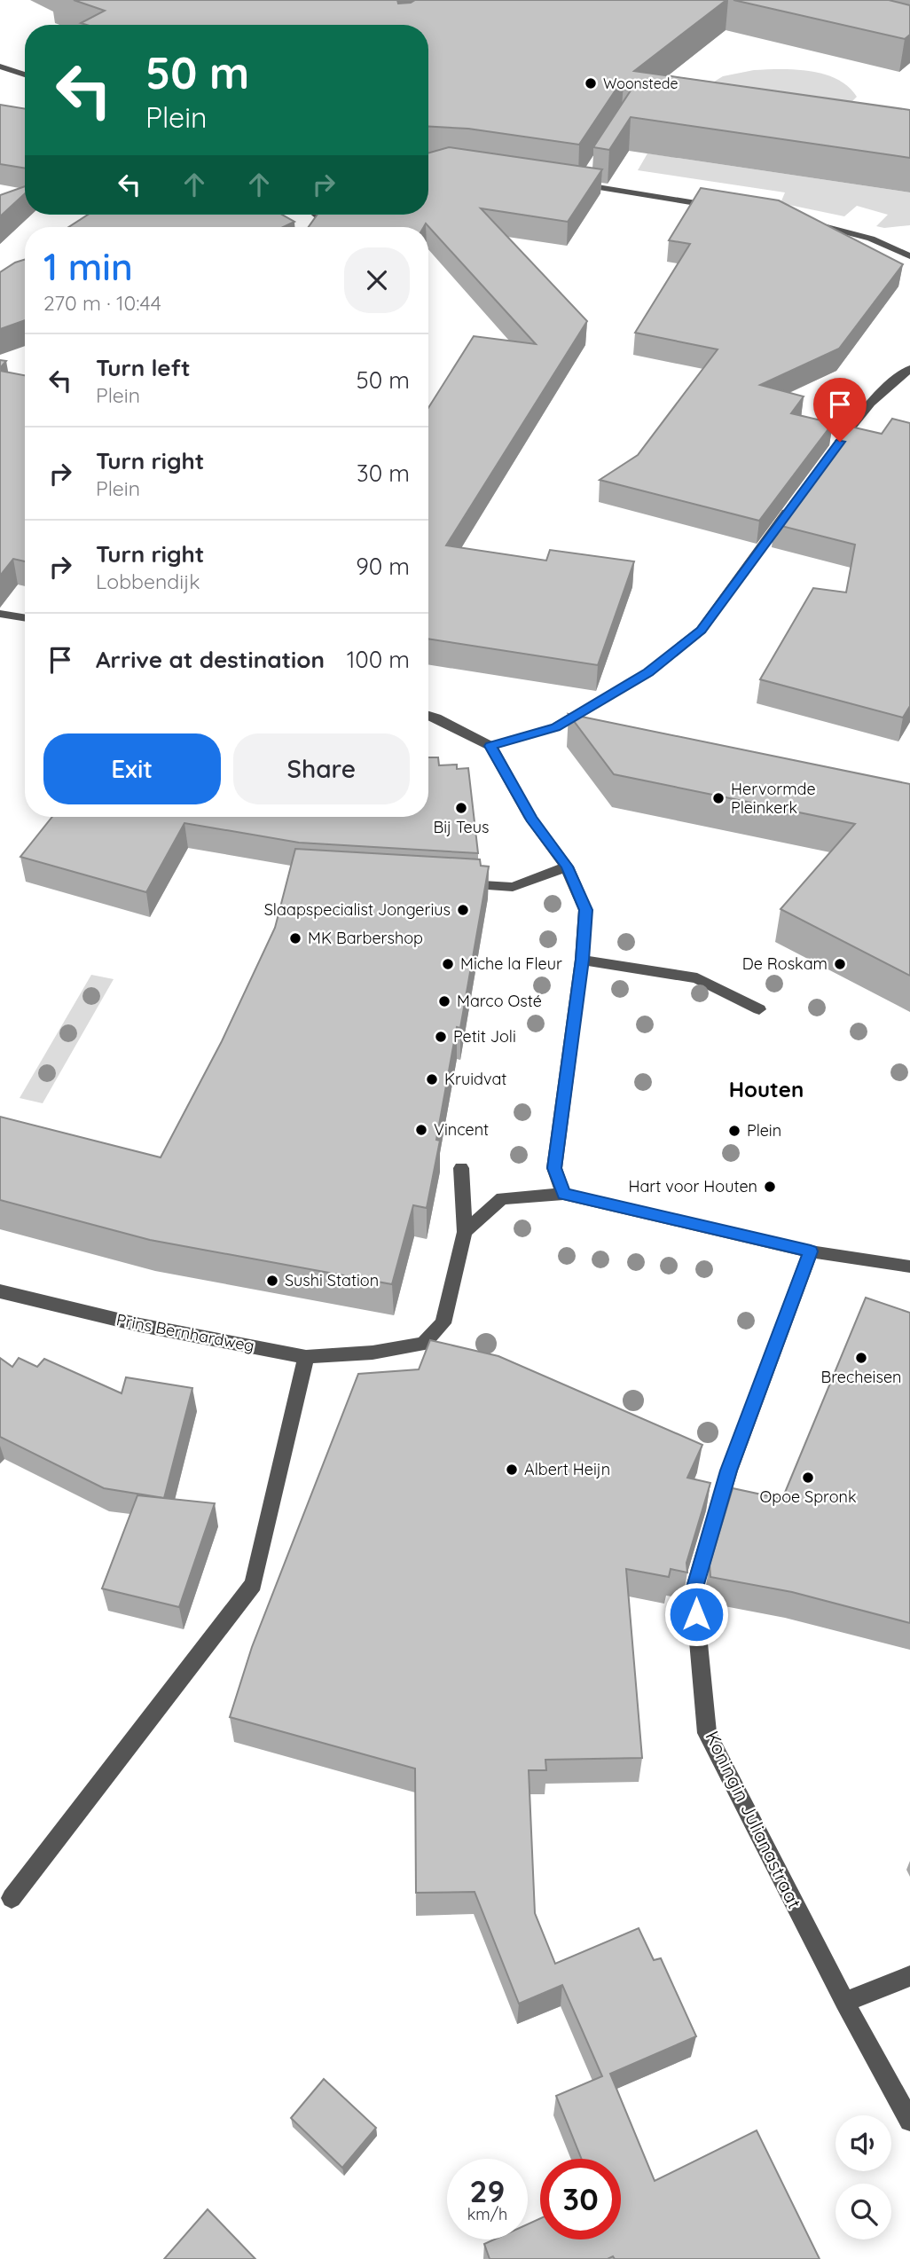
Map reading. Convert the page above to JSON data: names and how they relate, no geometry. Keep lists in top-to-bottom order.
{
  "streets": {
    "street": ["Prins Bernhardweg", "Koningin Julianastraat"]
  },
  "districts": ["Houten"],
  "places": [
    "Woonstede",
    "Hervormde Pleinkerk",
    "Bij Teus",
    "Slaapspecialist Jongerius",
    "MK Barbershop",
    "Miche la Fleur",
    "De Roskam",
    "Marco Osté",
    "Petit Joli",
    "Kruidvat",
    "Vincent",
    "Plein",
    "Hart voor Houten",
    "Sushi Station",
    "Brecheisen",
    "Albert Heijn",
    "Opoe Spronk"
  ],
  "page": {
    "turn": ["50 m", "Plein"],
    "heading": ["1 min", "270 m · 10:44"],
    "list": [
      {
        "name": "Turn left",
        "note": "Plein",
        "value": "50 m"
      },
      {
        "name": "Turn right",
        "note": "Plein",
        "value": "30 m"
      },
      {
        "name": "Turn right",
        "note": "Lobbendijk",
        "value": "90 m"
      },
      {
        "name": "Arrive at destination",
        "value": "100 m"
      }
    ],
    "buttons": ["Exit", "Share"],
    "speed": "29 km/h",
    "limit": "30"
  }
}
